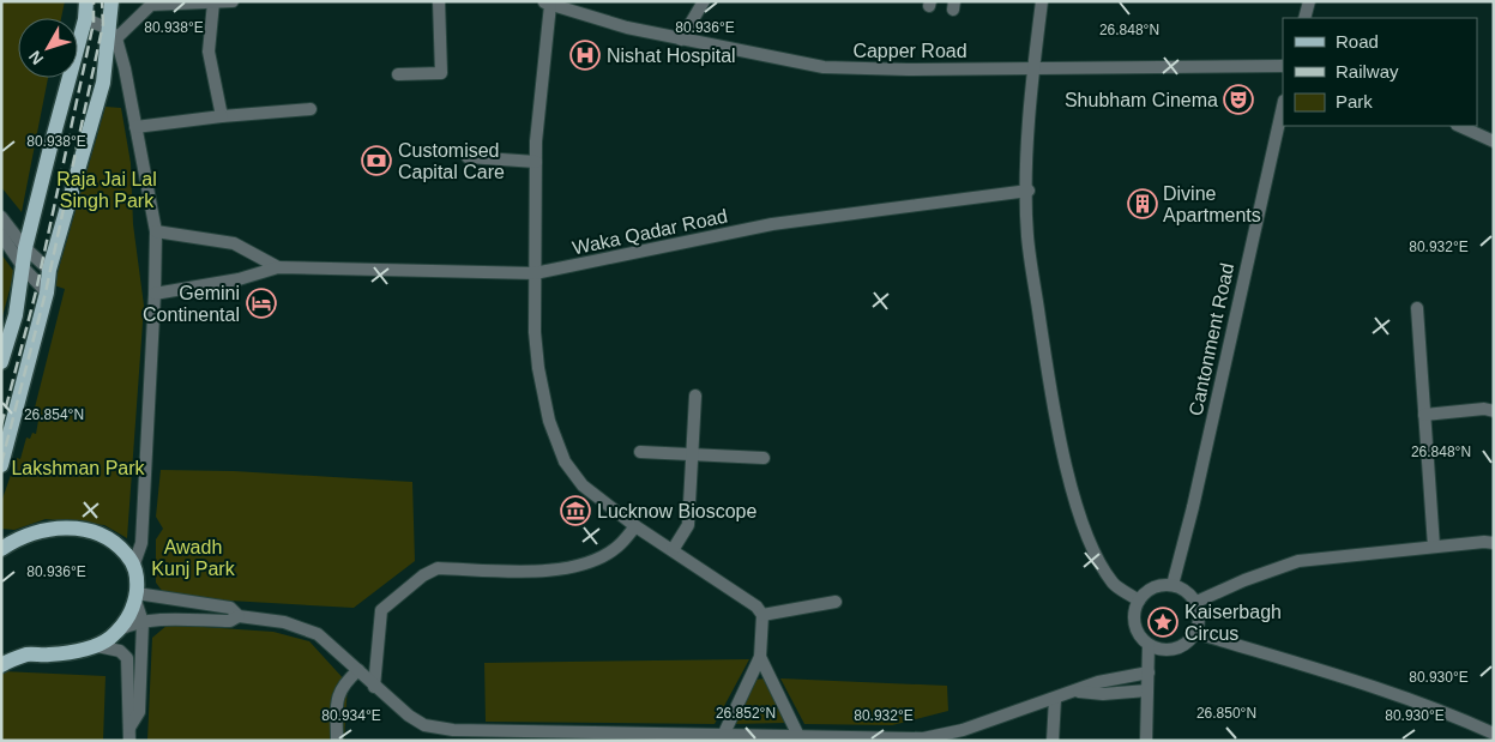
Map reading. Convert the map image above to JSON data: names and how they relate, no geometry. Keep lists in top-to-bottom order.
{
  "streets": {
    "street": ["Capper Road", "Waka Qadar Road", "Cantonment Road"]
  },
  "parks": ["Raja Jai Lal Singh Park", "Lakshman Park", "Awadh Kunj Park"],
  "places": {
    "hospital": ["Nishat Hospital"],
    "theatre": ["Shubham Cinema"],
    "bank": ["Customised Capital Care"],
    "building": ["Divine Apartments"],
    "hotel": ["Gemini Continental"],
    "museum": ["Lucknow Bioscope"],
    "place": ["Kaiserbagh Circus"]
  },
  "legend": ["Road", "Railway", "Park"],
  "north": "bottom left",
  "coordinates": [
    "80.938°E",
    "80.936°E",
    "26.848°N",
    "80.932°E",
    "26.854°N",
    "80.930°E",
    "26.852°N",
    "26.850°N",
    "80.934°E"
  ]
}
